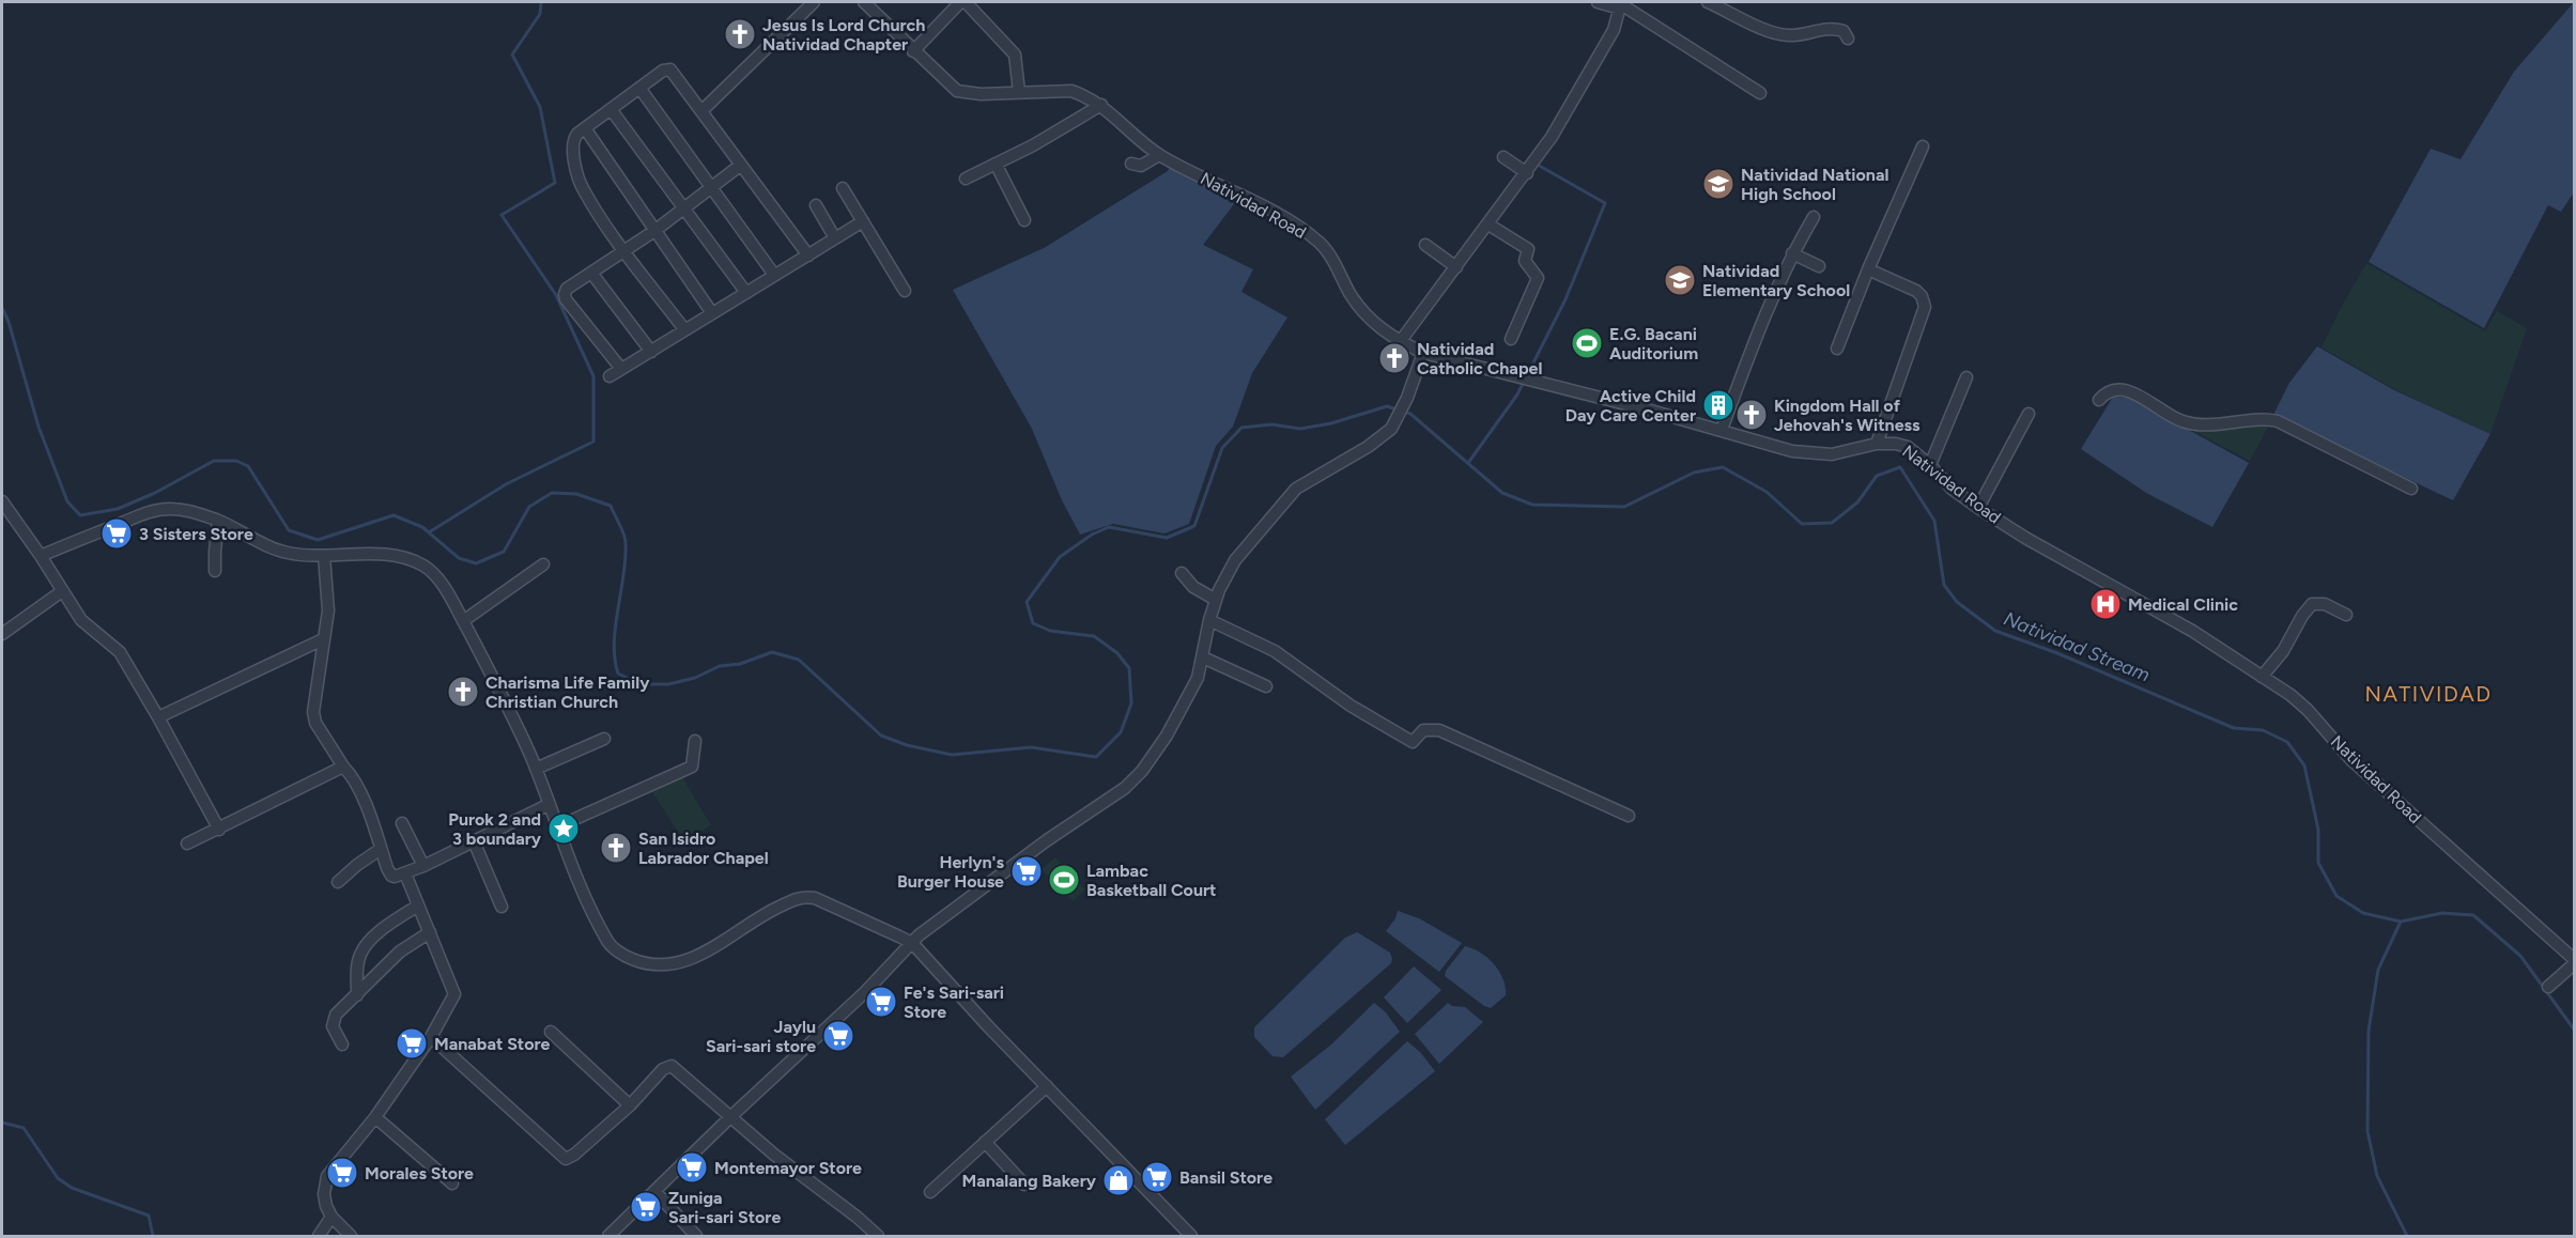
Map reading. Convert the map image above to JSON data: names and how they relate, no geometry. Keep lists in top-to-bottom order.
{
  "streets": {
    "street": ["Natividad Road"]
  },
  "districts": ["NATIVIDAD"],
  "water": ["Natividad Stream"],
  "places": {
    "church": [
      "Jesus Is Lord Church Natividad Chapter",
      "Natividad Catholic Chapel",
      "Kingdom Hall of Jehovah's Witness",
      "Charisma Life Family Christian Church",
      "San Isidro Labrador Chapel"
    ],
    "school or university": ["Natividad National High School", "Natividad Elementary School"],
    "sports": ["E.G. Bacani Auditorium", "Lambac Basketball Court"],
    "building": ["Active Child Day Care Center"],
    "supermarket": [
      "3 Sisters Store",
      "Herlyn's Burger House",
      "Fe's Sari-sari Store",
      "Jaylu Sari-sari store",
      "Manabat Store",
      "Montemayor Store",
      "Morales Store",
      "Bansil Store",
      "Zuniga Sari-sari Store"
    ],
    "hospital": ["Medical Clinic"],
    "place": ["Purok 2 and 3 boundary"],
    "shop": ["Manalang Bakery"]
  }
}
